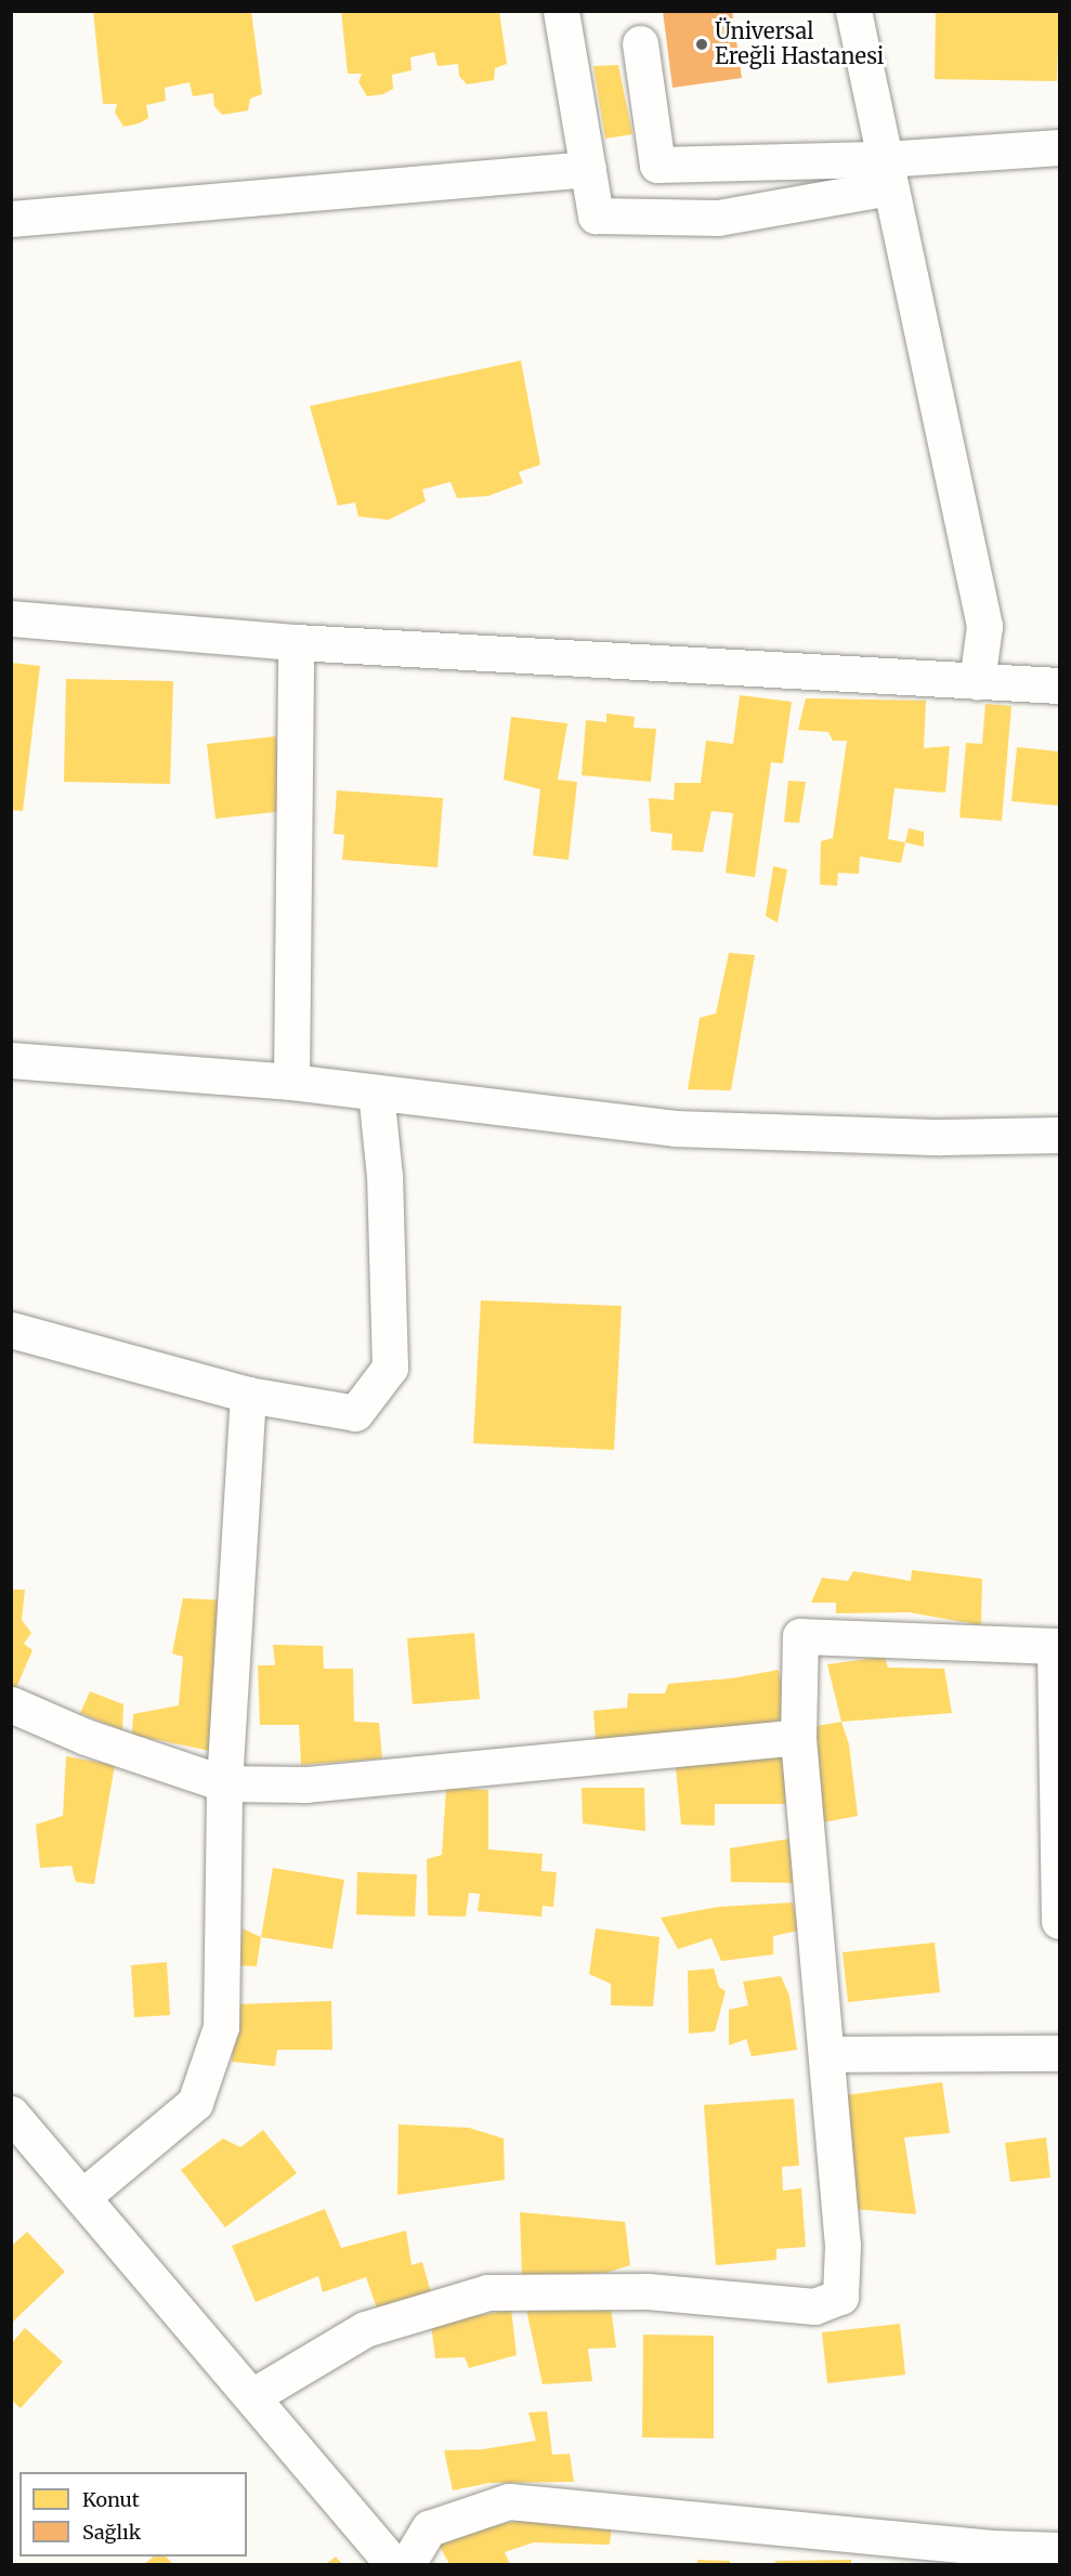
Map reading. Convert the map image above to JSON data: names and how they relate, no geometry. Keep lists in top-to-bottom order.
{
  "places": ["Üniversal Ereğli Hastanesi"],
  "legend": ["Konut", "Sağlık"]
}
